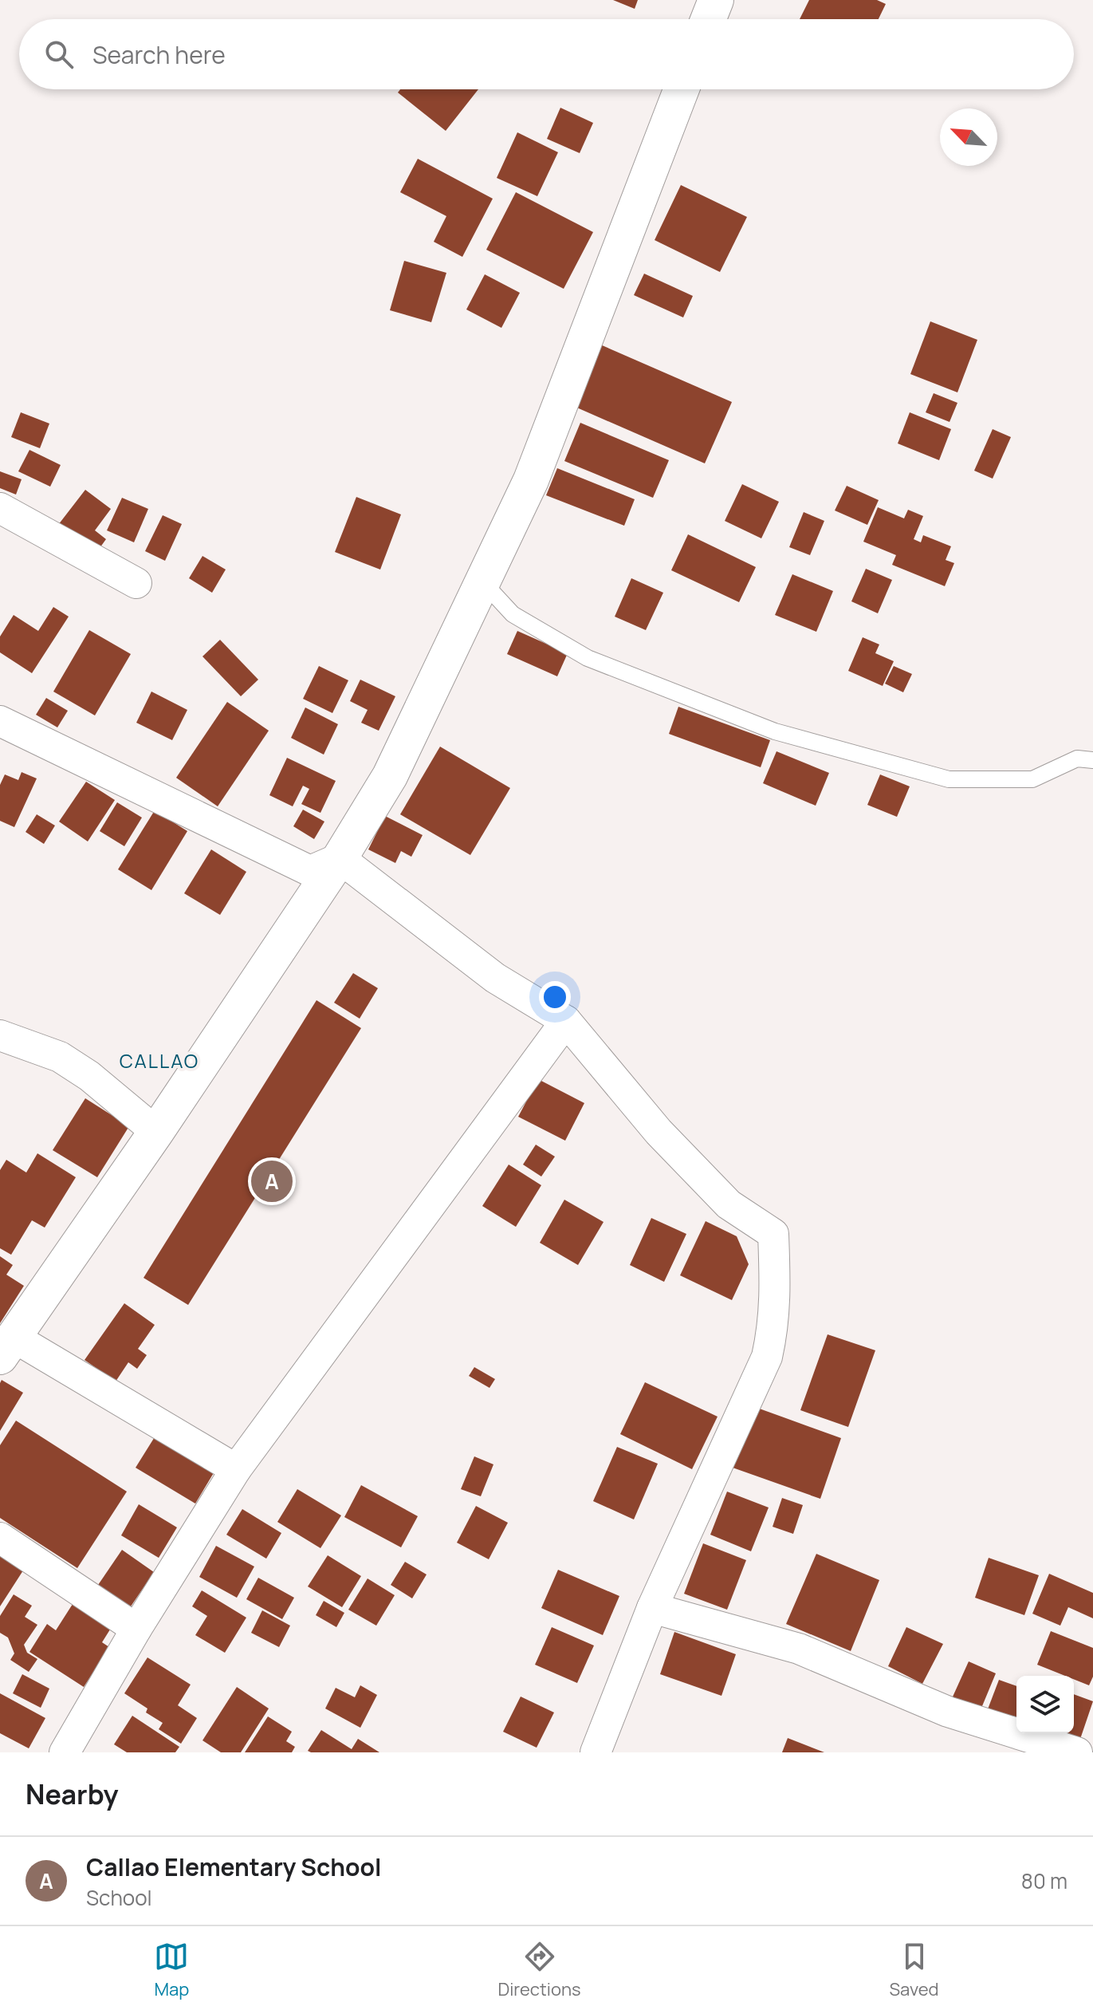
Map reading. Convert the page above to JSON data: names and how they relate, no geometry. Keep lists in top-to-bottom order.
{
  "districts": ["CALLAO"],
  "north": "top left",
  "page": {
    "search": "Search here",
    "pins": "A",
    "heading": "Nearby",
    "list": [
      {
        "mark": "A",
        "name": "Callao Elementary School",
        "note": "School",
        "value": "80 m"
      }
    ],
    "nav": ["Map", "Directions", "Saved"]
  }
}
